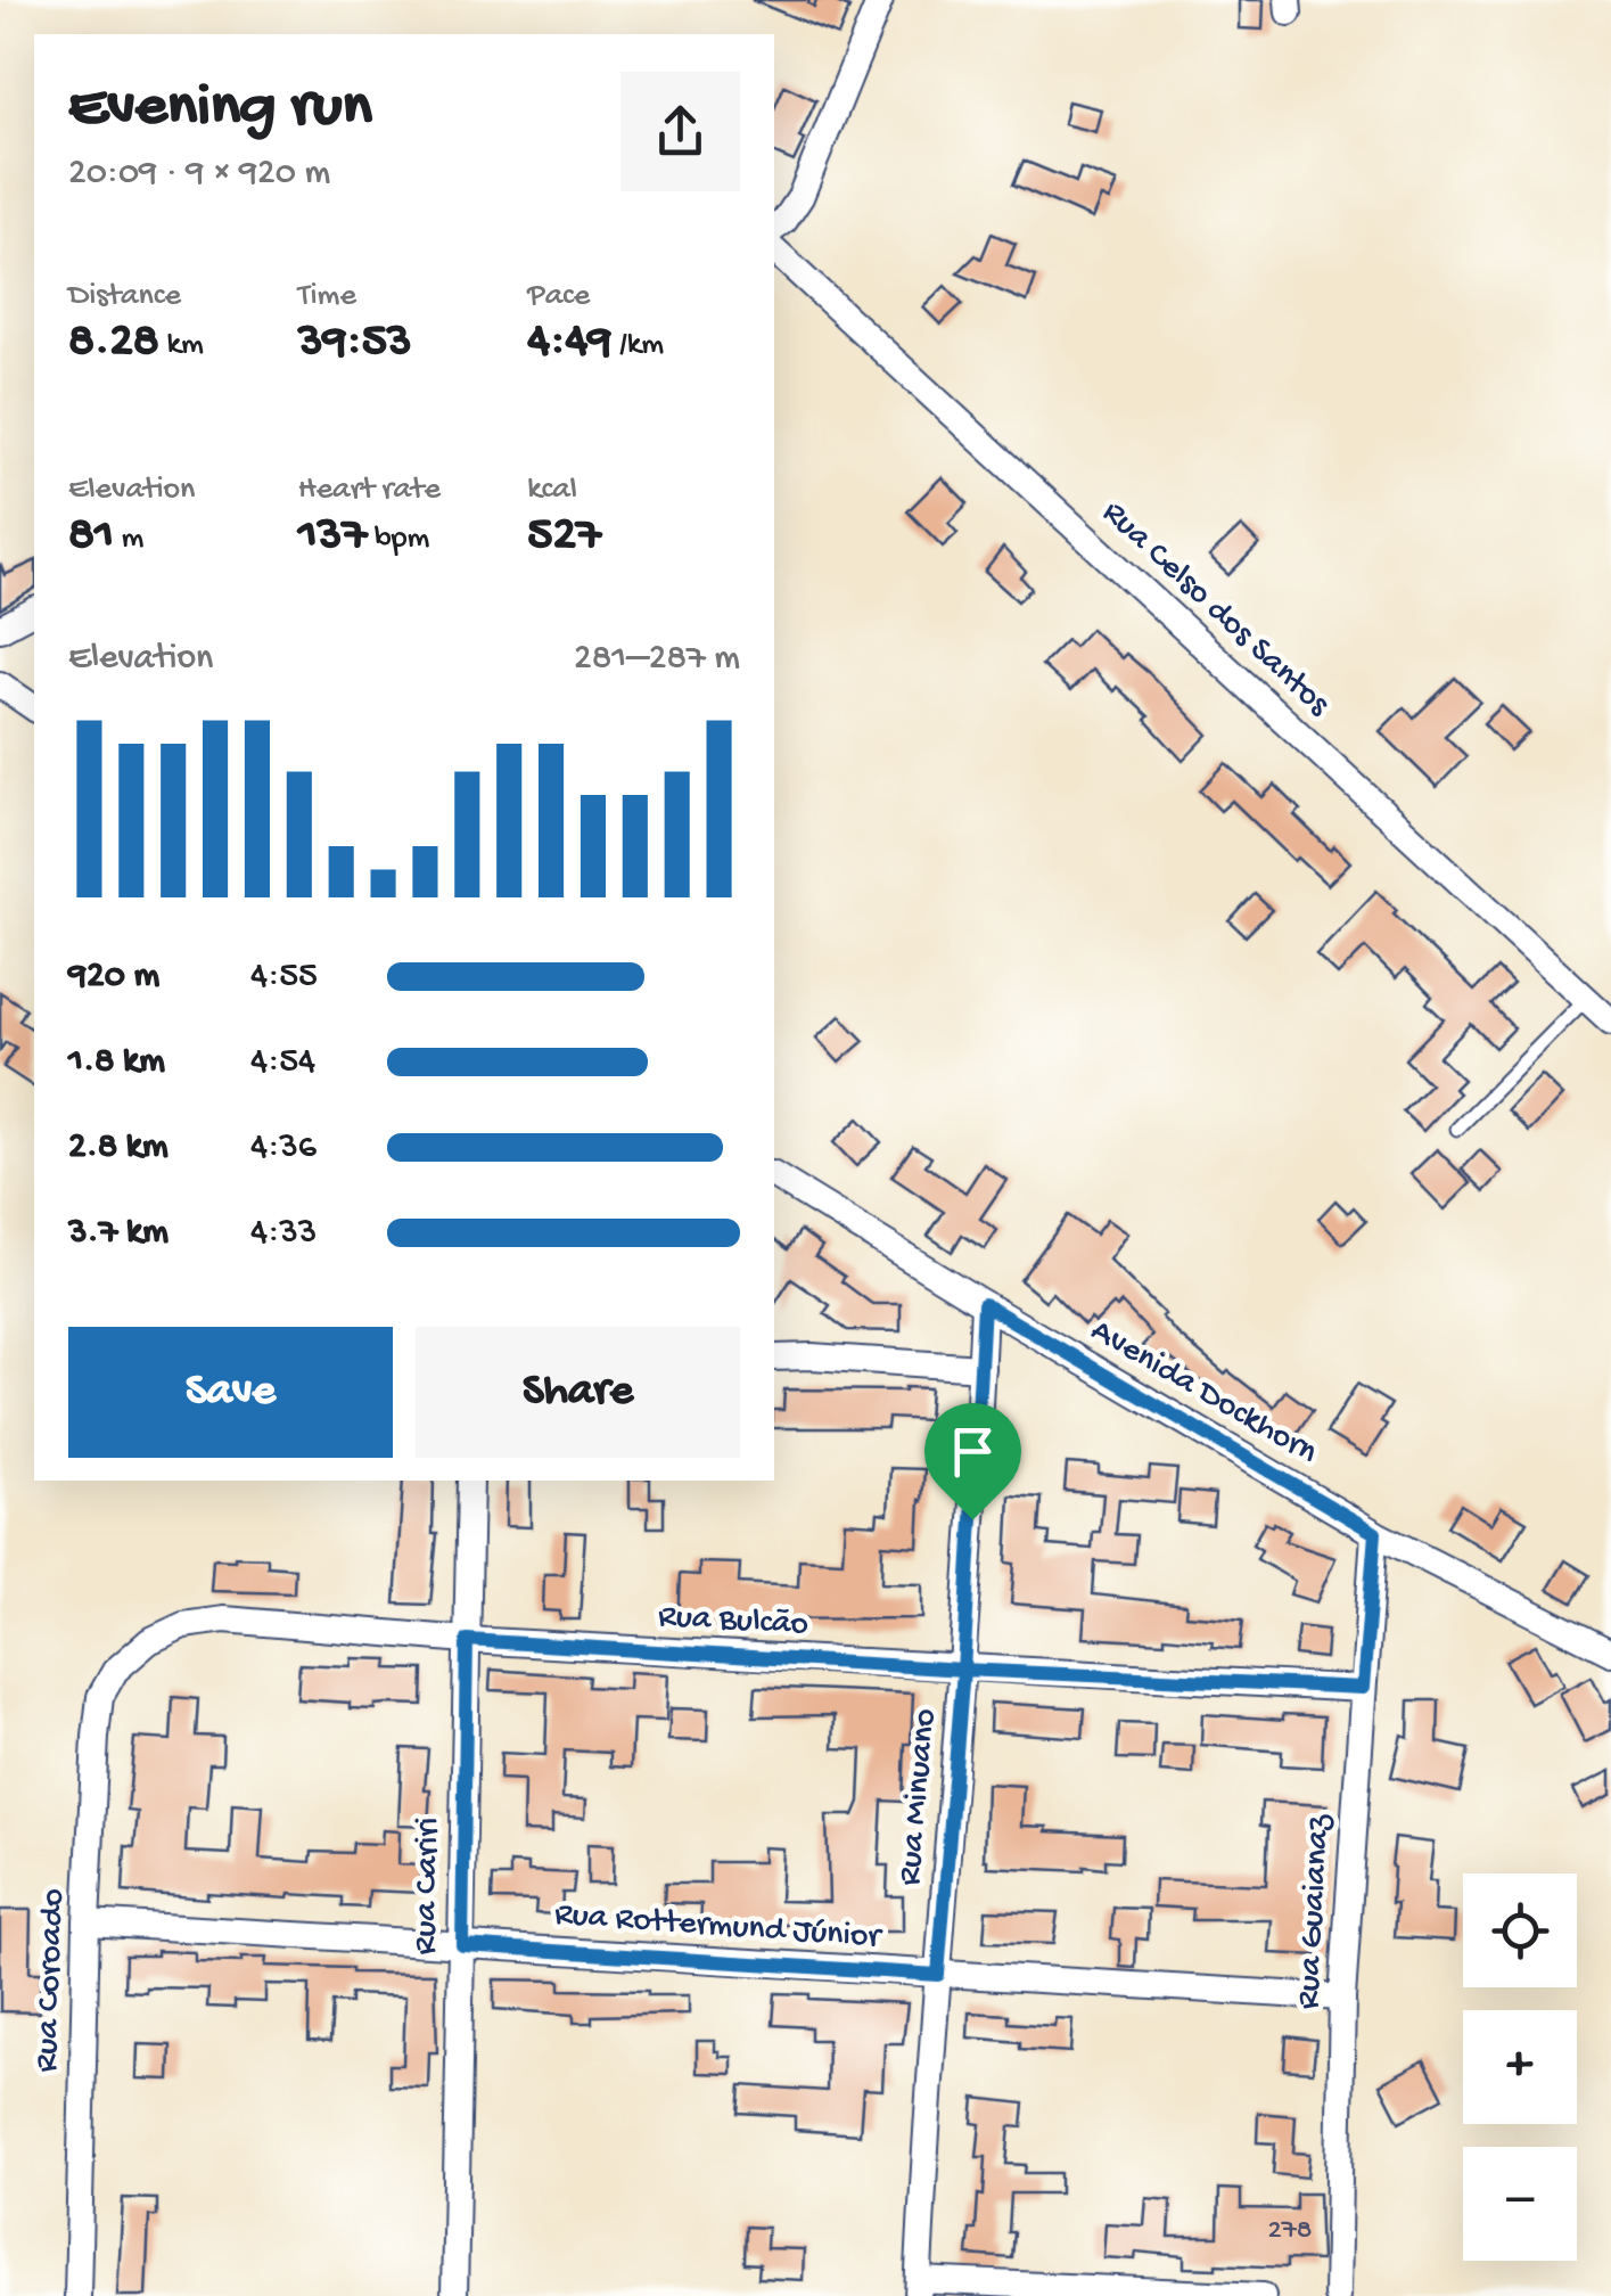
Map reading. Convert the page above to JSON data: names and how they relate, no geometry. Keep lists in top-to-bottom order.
{
  "streets": {
    "street": [
      "Rua Celso dos Santos",
      "Avenida Dockhorn",
      "Rua Bulcão",
      "Rua Minuano",
      "Rua Cariri",
      "Rua Guaianaz",
      "Rua Rottermund Júnior",
      "Rua Coroado"
    ]
  },
  "crossings": [
    ["Avenida Dockhorn", "Rua Minuano"],
    ["Avenida Dockhorn", "Rua Guaianaz"],
    ["Rua Bulcão", "Rua Minuano"],
    ["Rua Bulcão", "Rua Cariri"],
    ["Rua Bulcão", "Rua Guaianaz"],
    ["Rua Bulcão", "Rua Coroado"],
    ["Rua Minuano", "Rua Rottermund Júnior"],
    ["Rua Cariri", "Rua Rottermund Júnior"],
    ["Rua Guaianaz", "Rua Rottermund Júnior"],
    ["Rua Rottermund Júnior", "Rua Coroado"]
  ],
  "house_numbers": ["278"],
  "page": {
    "heading": ["Evening run", "20:09 · 9 × 920 m"],
    "stats": [
      ["Distance", "8.28 km"],
      ["Time", "39:53"],
      ["Pace", "4:49 /km"],
      ["Elevation", "81 m"],
      ["Heart rate", "137 bpm"],
      ["kcal", "527"]
    ],
    "chart": ["Elevation", "281–287 m"],
    "list": [
      {
        "name": "920 m",
        "note": "4:55"
      },
      {
        "name": "1.8 km",
        "note": "4:54"
      },
      {
        "name": "2.8 km",
        "note": "4:36"
      },
      {
        "name": "3.7 km",
        "note": "4:33"
      }
    ],
    "buttons": ["Save", "Share"],
    "map_buttons": ["+", "−"]
  }
}
